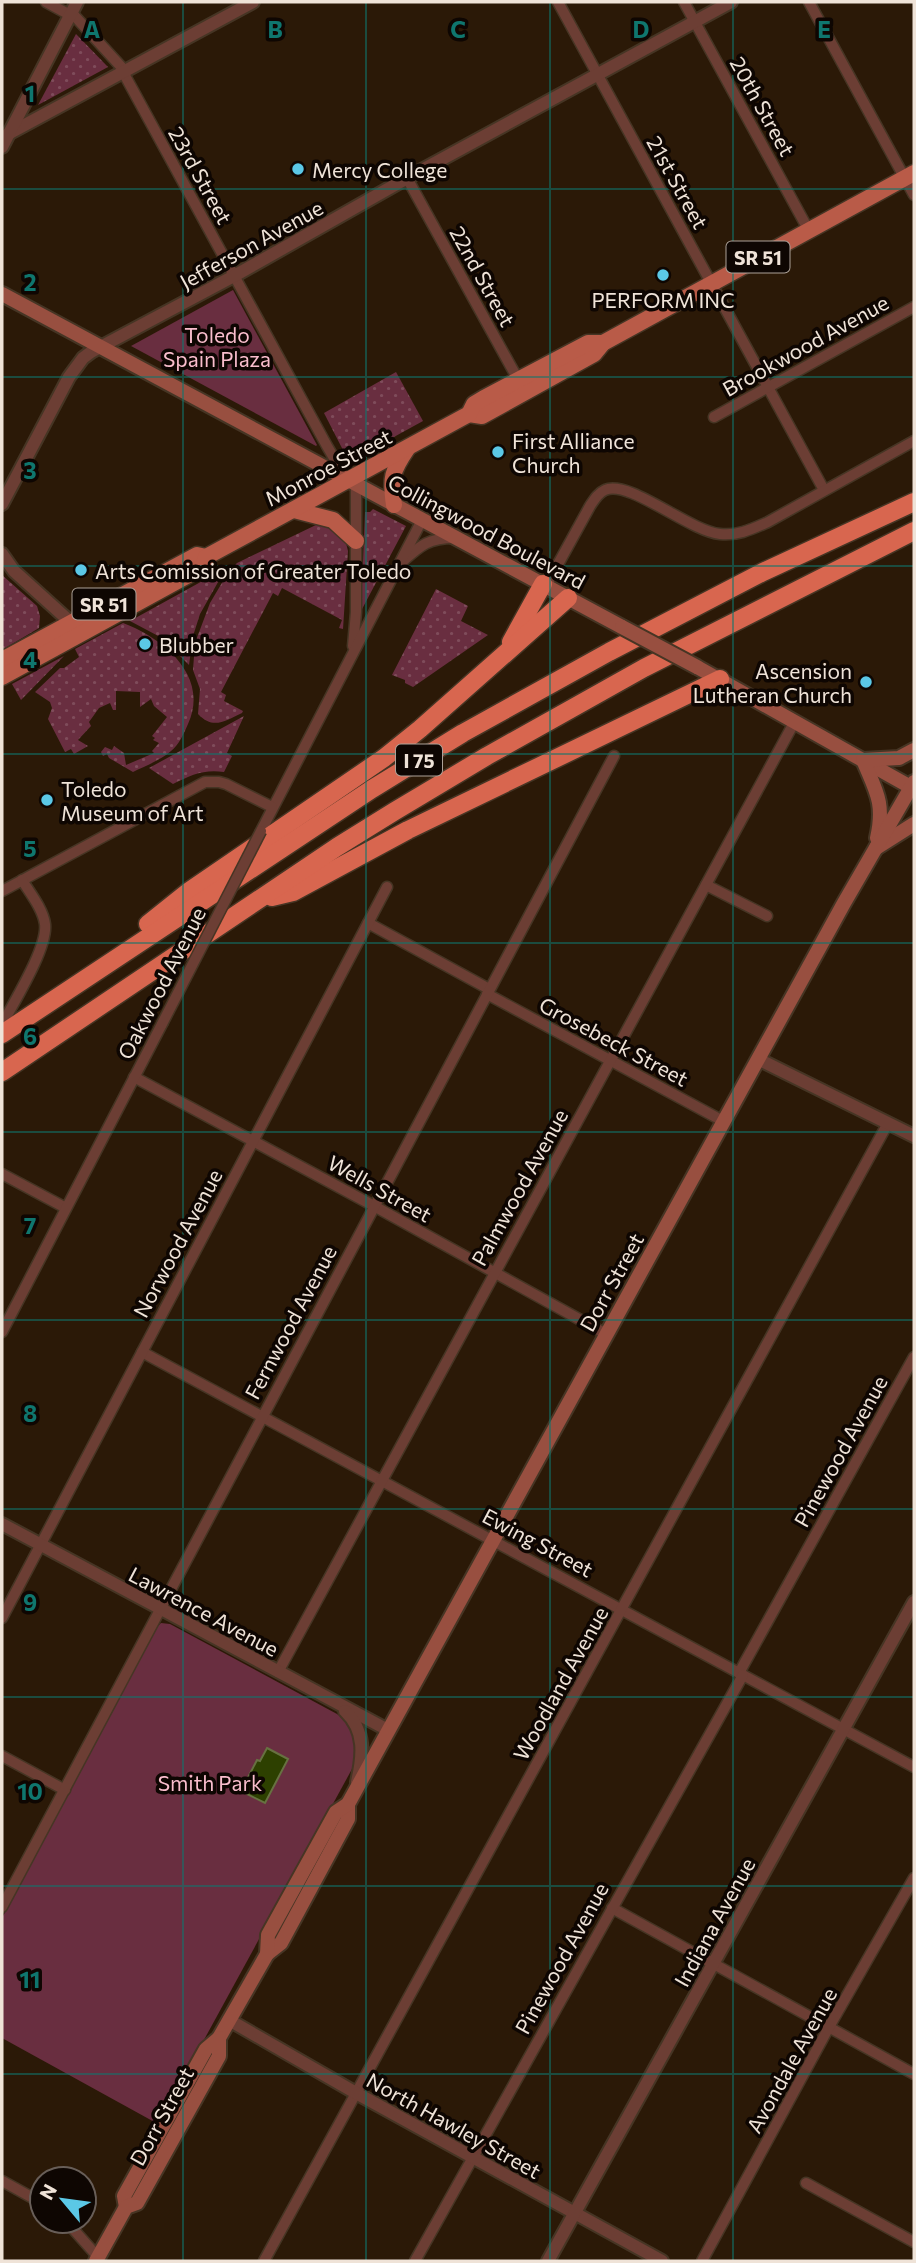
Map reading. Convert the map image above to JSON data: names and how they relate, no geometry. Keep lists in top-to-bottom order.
{
  "streets": {
    "highway": ["I 75"],
    "main road": [
      "SR 51",
      "Monroe Street",
      "Collingwood Boulevard",
      "Dorr Street"
    ],
    "street": [
      "20th Street",
      "23rd Street",
      "21st Street",
      "Jefferson Avenue",
      "22nd Street",
      "Brookwood Avenue",
      "Oakwood Avenue",
      "Grosebeck Street",
      "Palmwood Avenue",
      "Wells Street",
      "Norwood Avenue",
      "Fernwood Avenue",
      "Pinewood Avenue",
      "Ewing Street",
      "Lawrence Avenue",
      "Woodland Avenue",
      "Indiana Avenue",
      "Avondale Avenue",
      "North Hawley Street"
    ]
  },
  "crossings": [
    ["20th Street", "Jefferson Avenue"],
    ["20th Street", "Monroe Street"],
    ["23rd Street", "Jefferson Avenue"],
    ["23rd Street", "Monroe Street"],
    ["23rd Street", "Collingwood Boulevard"],
    ["23rd Street", "Oakwood Avenue"],
    ["21st Street", "Jefferson Avenue"],
    ["21st Street", "Brookwood Avenue"],
    ["21st Street", "Monroe Street"],
    ["Jefferson Avenue", "22nd Street"],
    ["Jefferson Avenue", "Collingwood Boulevard"],
    ["22nd Street", "Monroe Street"],
    ["Monroe Street", "Collingwood Boulevard"],
    ["Monroe Street", "Oakwood Avenue"],
    ["Collingwood Boulevard", "Oakwood Avenue"],
    ["Collingwood Boulevard", "Palmwood Avenue"],
    ["Collingwood Boulevard", "Dorr Street"],
    ["Oakwood Avenue", "Wells Street"],
    ["Grosebeck Street", "Palmwood Avenue"],
    ["Grosebeck Street", "Norwood Avenue"],
    ["Grosebeck Street", "Dorr Street"],
    ["Grosebeck Street", "Fernwood Avenue"],
    ["Palmwood Avenue", "Wells Street"],
    ["Palmwood Avenue", "Ewing Street"],
    ["Palmwood Avenue", "Lawrence Avenue"],
    ["Wells Street", "Norwood Avenue"],
    ["Wells Street", "Dorr Street"],
    ["Wells Street", "Fernwood Avenue"],
    ["Norwood Avenue", "Ewing Street"],
    ["Norwood Avenue", "Lawrence Avenue"],
    ["Dorr Street", "Ewing Street"],
    ["Dorr Street", "Lawrence Avenue"],
    ["Dorr Street", "North Hawley Street"],
    ["Fernwood Avenue", "Ewing Street"],
    ["Fernwood Avenue", "Lawrence Avenue"],
    ["Pinewood Avenue", "Ewing Street"],
    ["Pinewood Avenue", "North Hawley Street"],
    ["Ewing Street", "Woodland Avenue"],
    ["Ewing Street", "Indiana Avenue"],
    ["Woodland Avenue", "North Hawley Street"],
    ["Indiana Avenue", "North Hawley Street"]
  ],
  "parks": ["Toledo Spain Plaza", "Smith Park"],
  "places": [
    "Mercy College",
    "PERFORM INC",
    "First Alliance Church",
    "Arts Comission of Greater Toledo",
    "Blubber",
    "Ascension Lutheran Church",
    "Toledo Museum of Art"
  ],
  "north": "top left",
  "grid": {
    "columns": [
      "A",
      "B",
      "C",
      "D",
      "E"
    ],
    "rows": [
      "1",
      "2",
      "3",
      "4",
      "5",
      "6",
      "7",
      "8",
      "9",
      "10",
      "11"
    ]
  }
}
